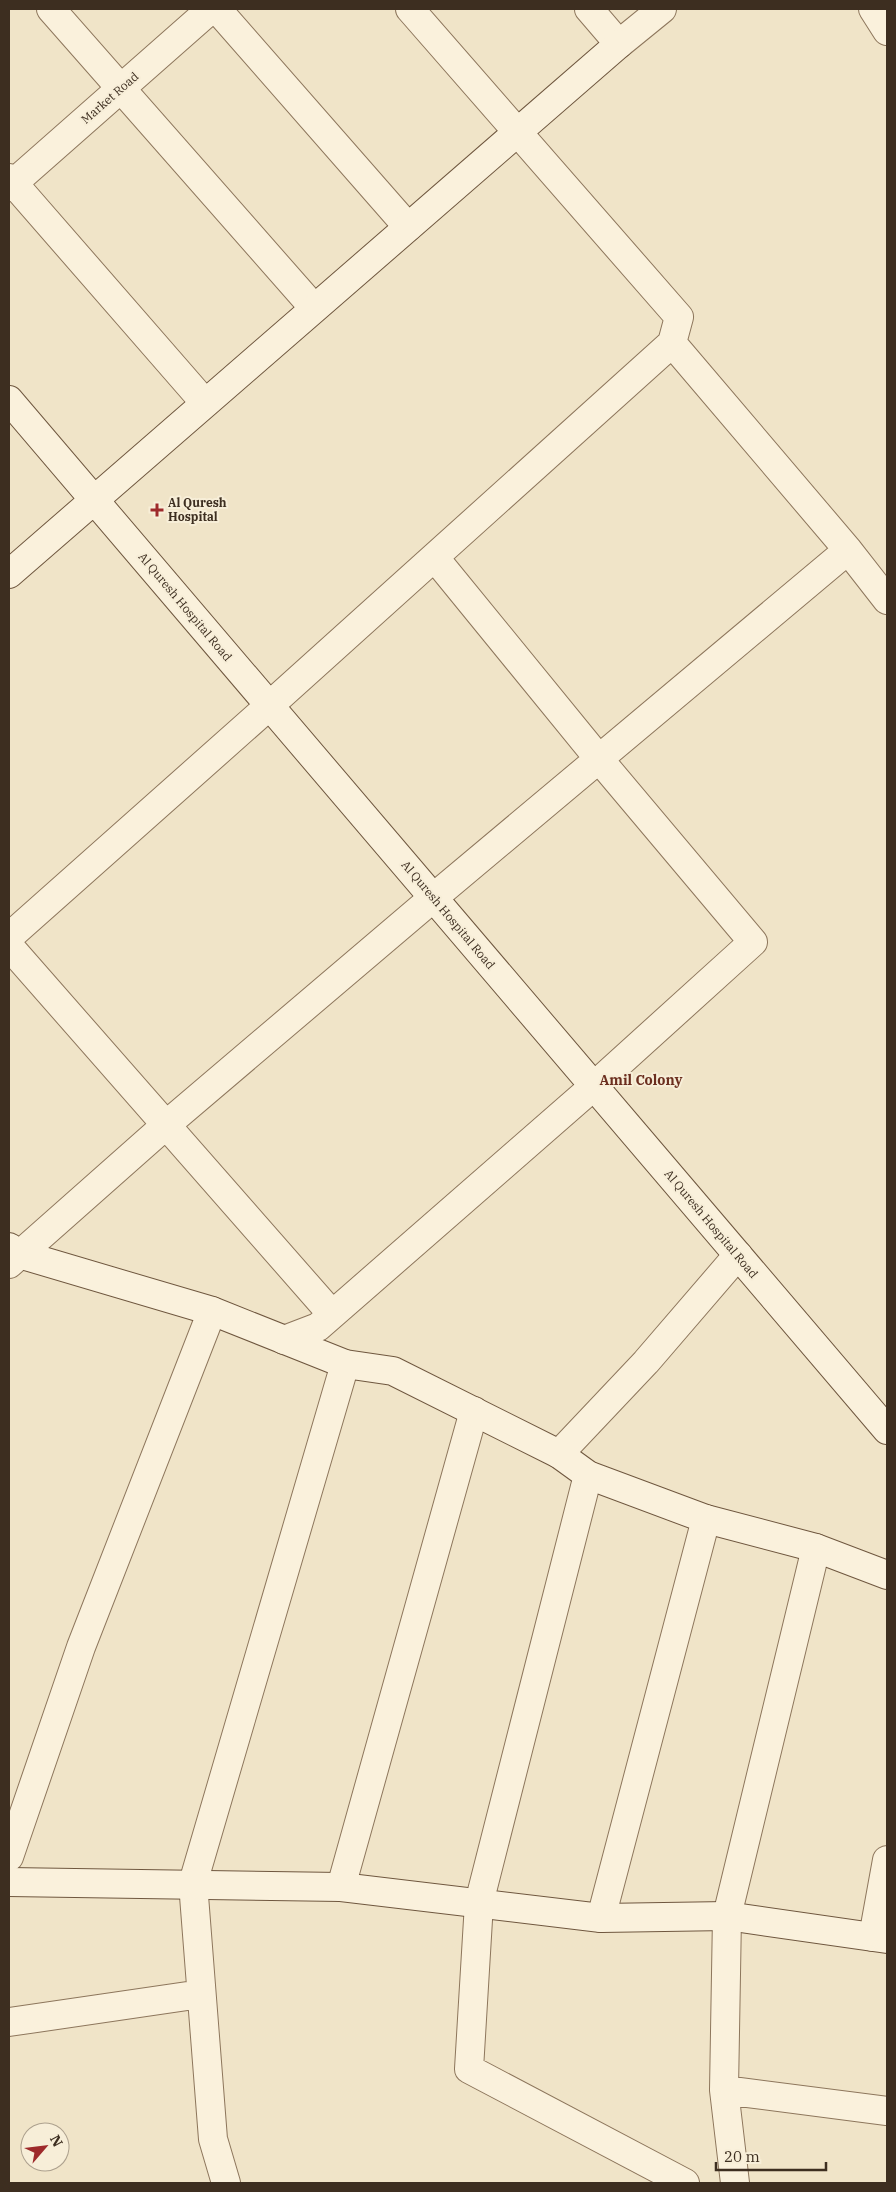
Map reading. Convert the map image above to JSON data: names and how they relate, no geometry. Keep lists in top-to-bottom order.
{
  "streets": {
    "street": ["Market Road", "Al Quresh Hospital Road"]
  },
  "districts": ["Amil Colony"],
  "places": {
    "health": ["Al Quresh Hospital"]
  },
  "scale_bar": "20 m",
  "north": "top right"
}
